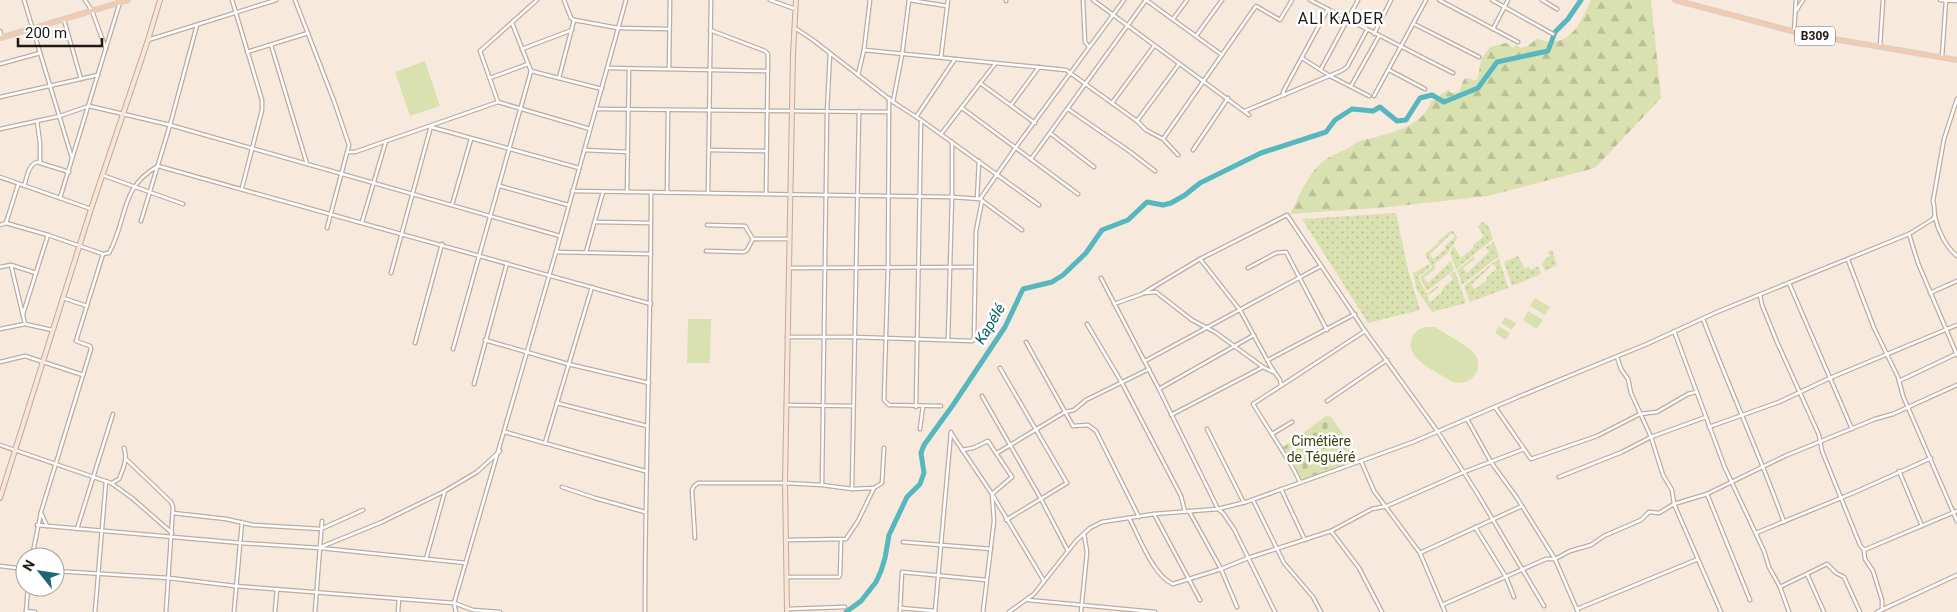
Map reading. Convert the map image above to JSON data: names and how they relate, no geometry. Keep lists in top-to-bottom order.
{
  "streets": {
    "main road": ["B309"]
  },
  "districts": ["ALI KADER"],
  "water": ["Kapélé"],
  "parks": ["Cimétière de Téguéré"],
  "scale_bar": "200 m",
  "north": "top left"
}
